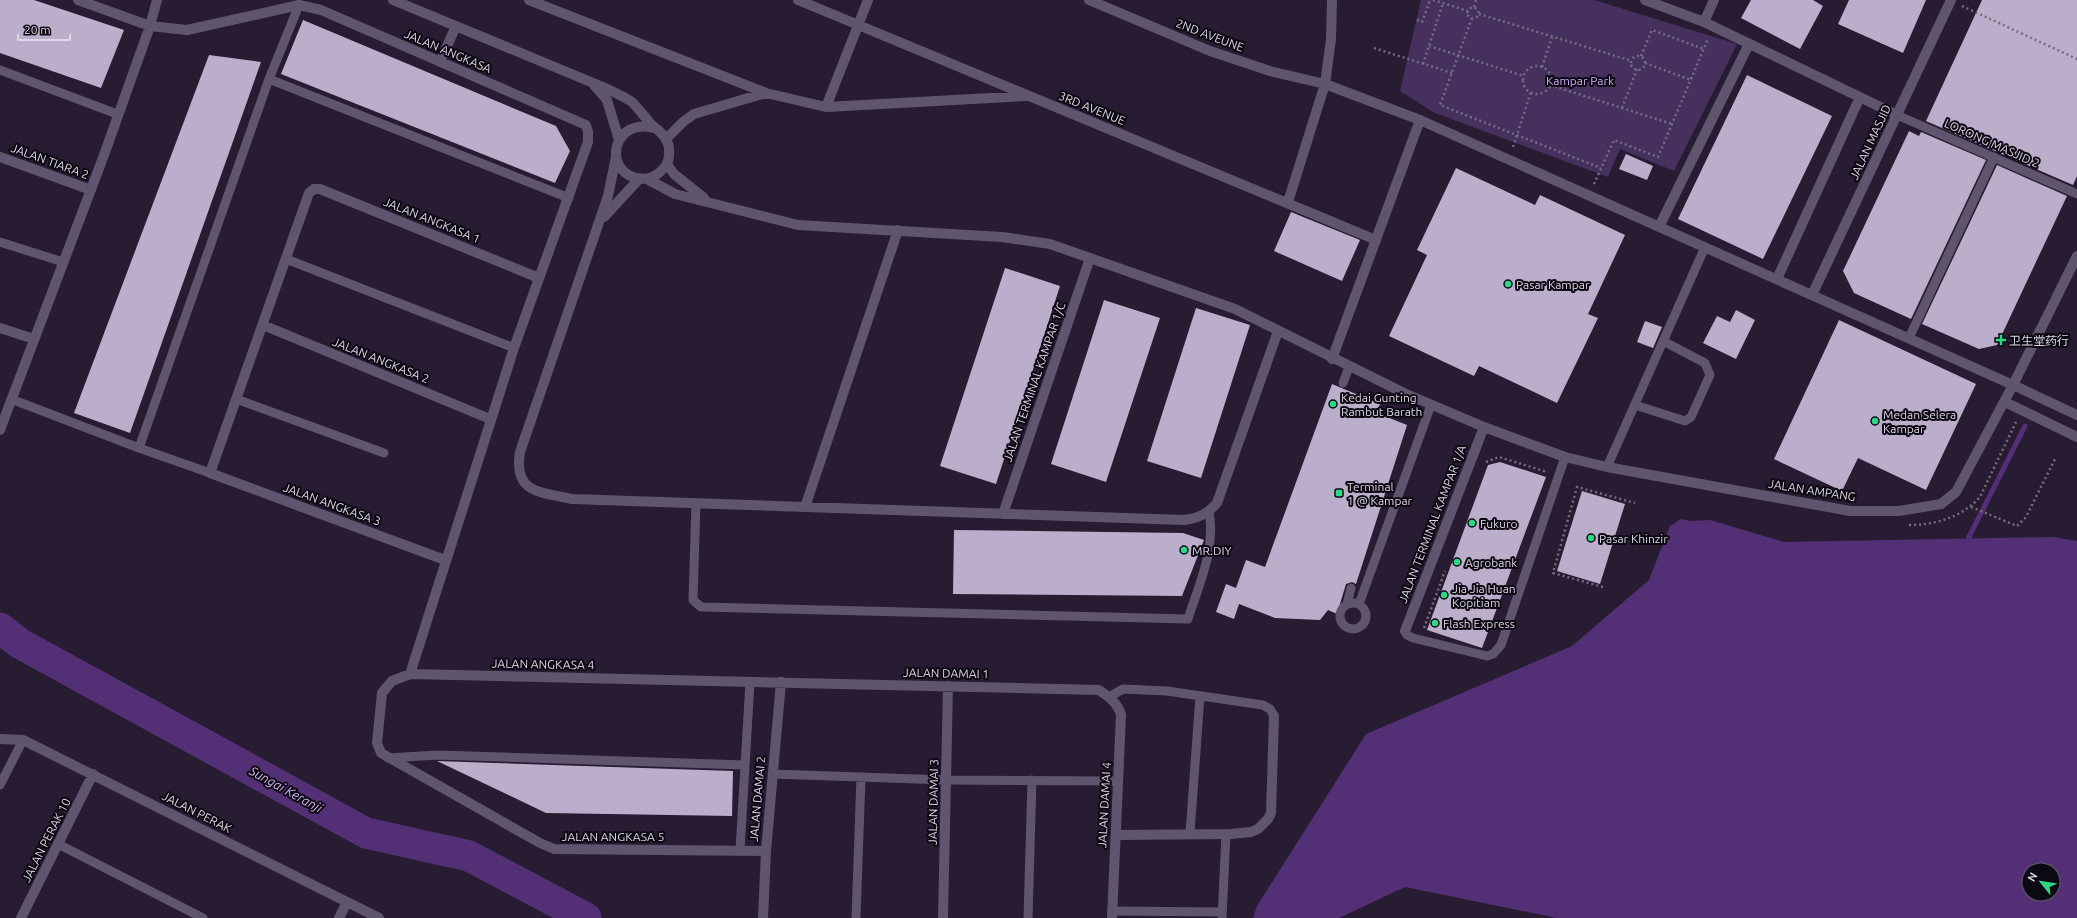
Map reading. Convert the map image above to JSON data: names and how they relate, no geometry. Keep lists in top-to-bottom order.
{
  "streets": {
    "street": [
      "2ND AVEUNE",
      "JALAN ANGKASA",
      "3RD AVENUE",
      "JALAN MASJID",
      "JALAN TIARA 2",
      "JALAN ANGKASA 1",
      "JALAN ANGKASA 2",
      "JALAN TERMINAL KAMPAR 1/C",
      "JALAN AMPANG",
      "JALAN ANGKASA 3",
      "JALAN TERMINAL KAMPAR 1/A",
      "JALAN ANGKASA 4",
      "JALAN DAMAI 1",
      "JALAN DAMAI 2",
      "JALAN DAMAI 3",
      "JALAN DAMAI 4",
      "JALAN PERAK",
      "JALAN ANGKASA 5",
      "JALAN PERAK 10"
    ],
    "lane": ["LORONG MASJID 2"]
  },
  "crossings": [
    ["2ND AVEUNE", "JALAN MASJID"],
    ["2ND AVEUNE", "JALAN AMPANG"],
    ["JALAN MASJID", "LORONG MASJID 2"],
    ["JALAN TERMINAL KAMPAR 1/C", "JALAN AMPANG"],
    ["JALAN AMPANG", "JALAN TERMINAL KAMPAR 1/A"],
    ["JALAN ANGKASA 4", "JALAN DAMAI 1"],
    ["JALAN ANGKASA 4", "JALAN DAMAI 2"],
    ["JALAN ANGKASA 4", "JALAN ANGKASA 5"],
    ["JALAN DAMAI 1", "JALAN DAMAI 2"],
    ["JALAN DAMAI 1", "JALAN DAMAI 3"],
    ["JALAN DAMAI 1", "JALAN DAMAI 4"],
    ["JALAN DAMAI 2", "JALAN ANGKASA 5"],
    ["JALAN PERAK", "JALAN PERAK 10"]
  ],
  "water": ["Sungai Keranji"],
  "parks": ["Kampar Park"],
  "places": {
    "other": [
      "Pasar Kampar",
      "Kedai Gunting Rambut Barath",
      "Medan Selera Kampar",
      "Fukuro",
      "Pasar Khinzir",
      "MR.DIY",
      "Agrobank",
      "Jia Jia Huan Kopitiam",
      "Flash Express"
    ],
    "health": ["卫生堂药行"],
    "transit": ["Terminal 1 @ Kampar"]
  },
  "scale_bar": "20 m",
  "north": "top left"
}
